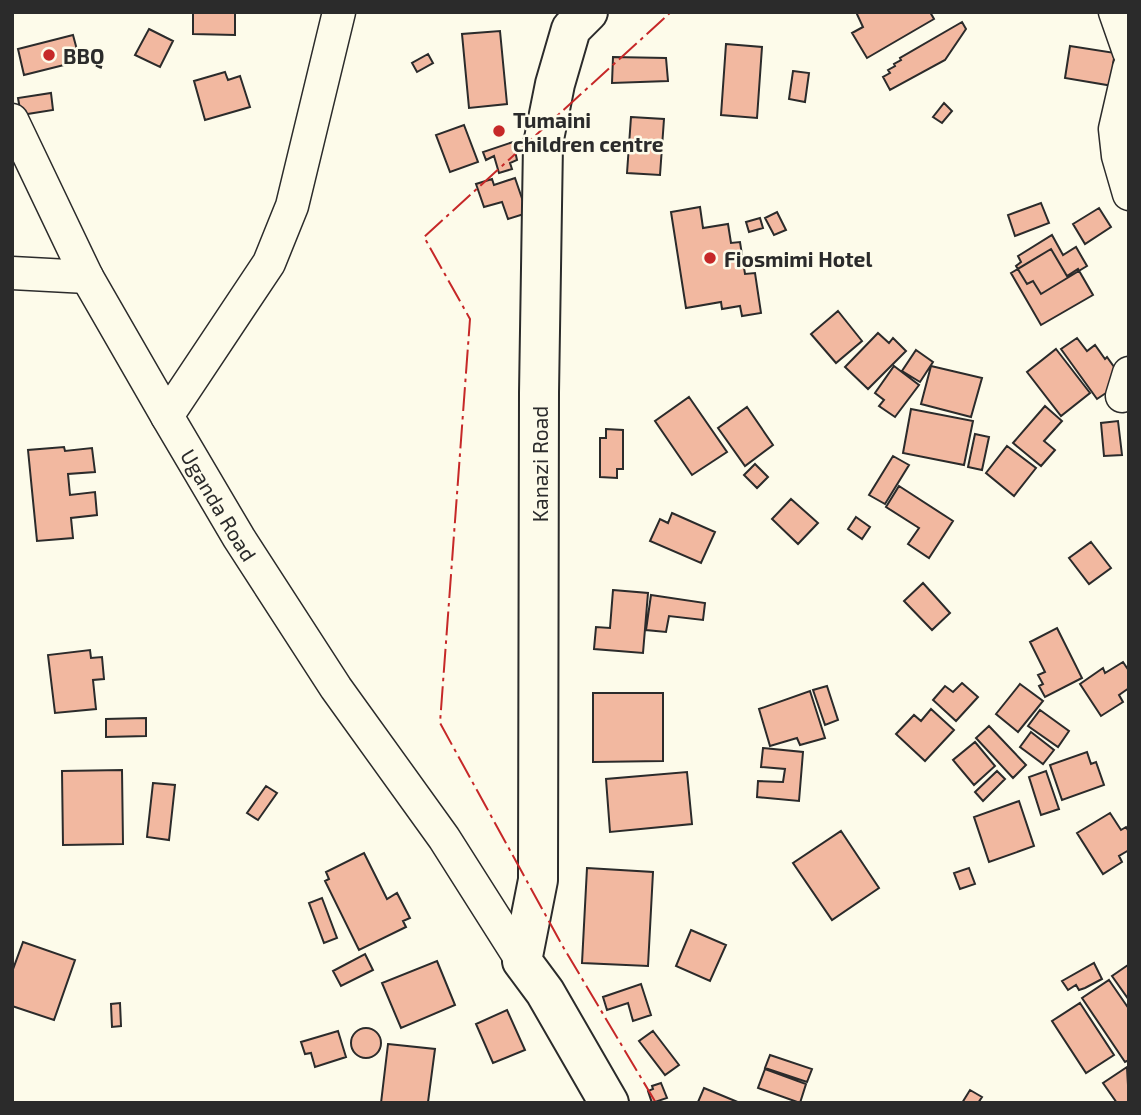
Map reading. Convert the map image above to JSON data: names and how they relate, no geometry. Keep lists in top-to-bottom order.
{
  "streets": {
    "main road": ["Kanazi Road", "Uganda Road"]
  },
  "crossings": [
    ["Kanazi Road", "Uganda Road"]
  ],
  "places": ["BBQ", "Tumaini children centre", "Fiosmimi Hotel"]
}
